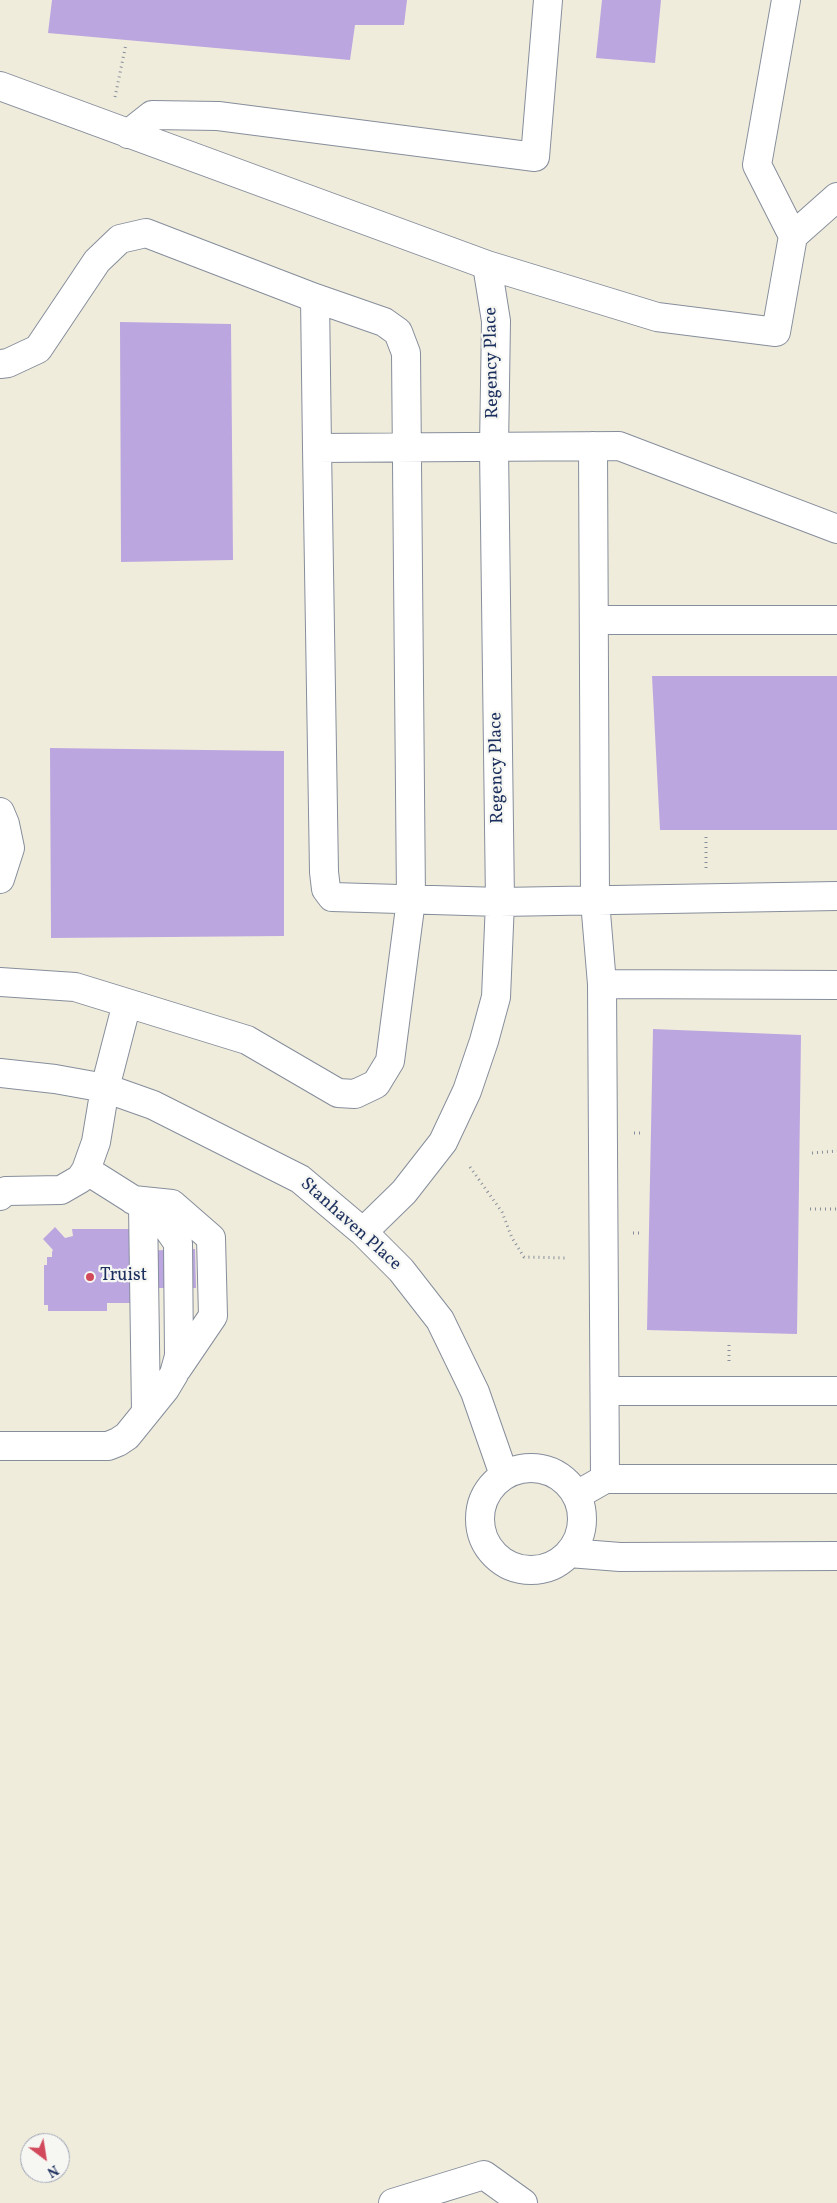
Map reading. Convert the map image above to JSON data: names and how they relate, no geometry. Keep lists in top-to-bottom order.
{
  "streets": {
    "street": ["Regency Place", "Stanhaven Place"]
  },
  "crossings": [
    ["Regency Place", "Stanhaven Place"]
  ],
  "places": ["Truist"],
  "north": "bottom right"
}
